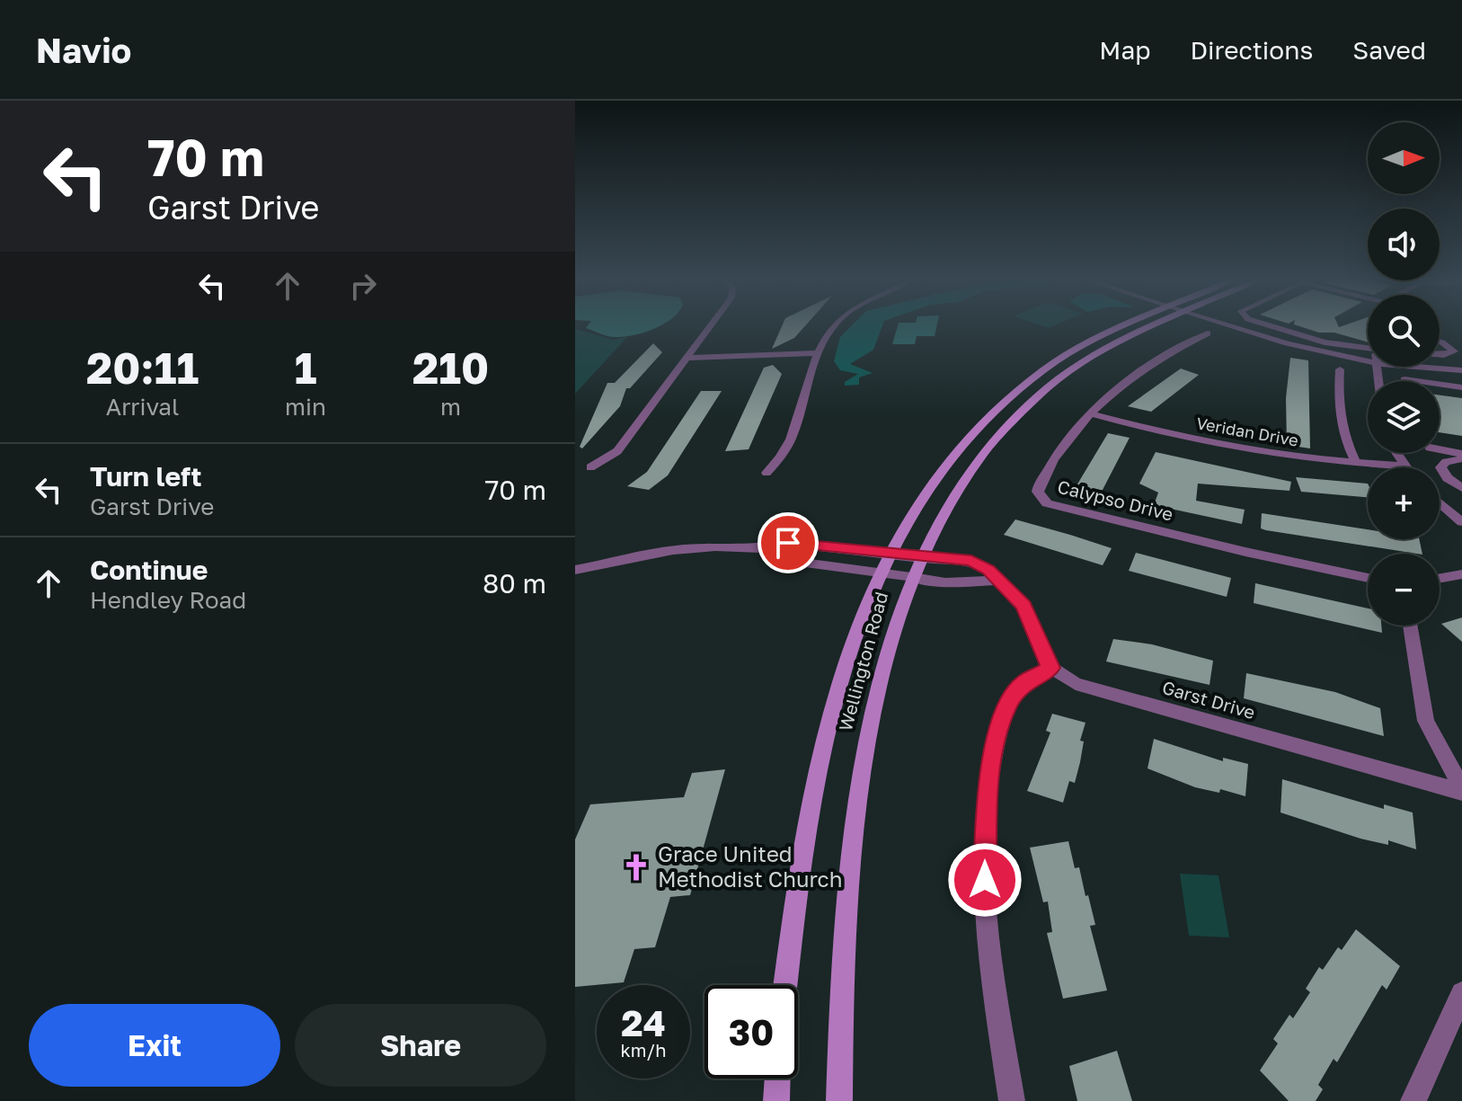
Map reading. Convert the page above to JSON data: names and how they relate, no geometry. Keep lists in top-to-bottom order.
{
  "streets": {
    "main road": ["Wellington Road"],
    "street": ["Veridan Drive", "Calypso Drive", "Garst Drive"]
  },
  "crossings": [
    ["Veridan Drive", "Calypso Drive"]
  ],
  "places": {
    "church": ["Grace United Methodist Church"]
  },
  "north": "right",
  "page": {
    "header": "Navio",
    "nav": ["Map", "Directions", "Saved"],
    "turn": ["70 m", "Garst Drive"],
    "map_buttons": ["+", "−"],
    "eta": [
      "20:11",
      "Arrival",
      "1",
      "min",
      "210",
      "m"
    ],
    "list": [
      {
        "name": "Turn left",
        "note": "Garst Drive",
        "value": "70 m"
      },
      {
        "name": "Continue",
        "note": "Hendley Road",
        "value": "80 m"
      }
    ],
    "speed": "24 km/h",
    "limit": "30",
    "buttons": ["Exit", "Share"]
  }
}
